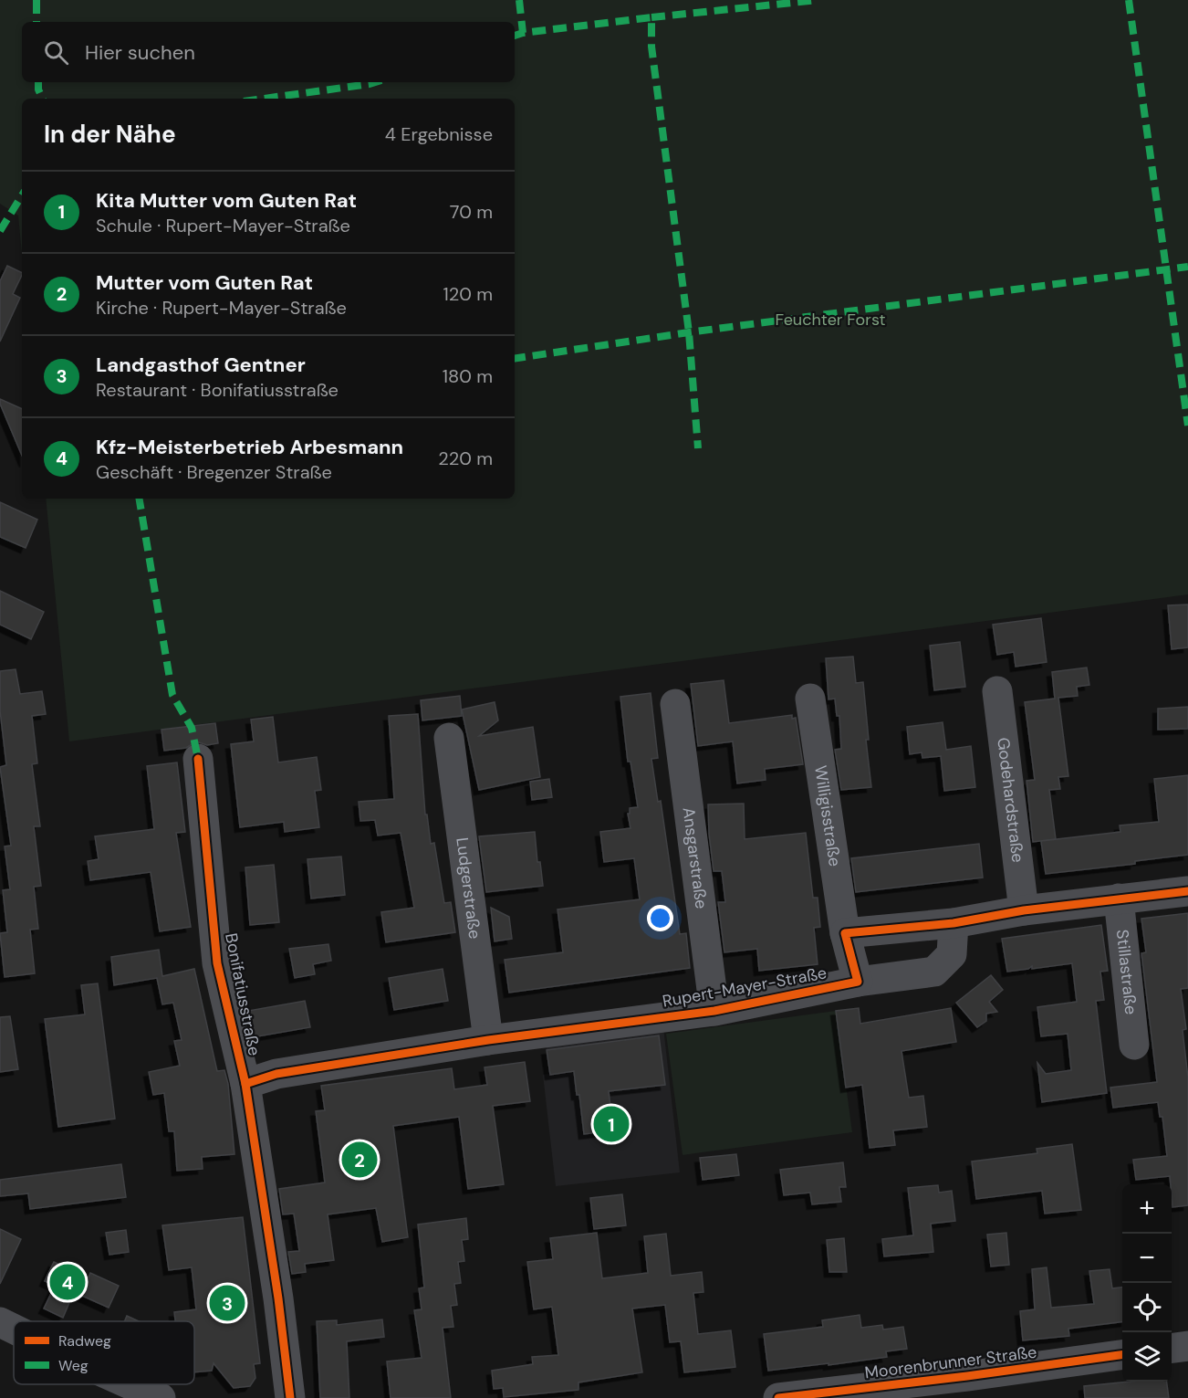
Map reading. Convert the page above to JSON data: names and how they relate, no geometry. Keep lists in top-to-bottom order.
{
  "streets": {
    "street": [
      "Godehardstraße",
      "Willigisstraße",
      "Ansgarstraße",
      "Ludgerstraße",
      "Stillastraße",
      "Rupert-Mayer-Straße",
      "Bonifatiusstraße",
      "Moorenbrunner Straße"
    ]
  },
  "crossings": [
    ["Ansgarstraße", "Rupert-Mayer-Straße"],
    ["Ludgerstraße", "Rupert-Mayer-Straße"],
    ["Rupert-Mayer-Straße", "Bonifatiusstraße"]
  ],
  "parks": ["Feuchter Forst"],
  "legend": ["Radweg", "Weg"],
  "page": {
    "search": "Hier suchen",
    "heading": ["In der Nähe", "4 Ergebnisse"],
    "list": [
      {
        "mark": "1",
        "name": "Kita Mutter vom Guten Rat",
        "note": "Schule · Rupert-Mayer-Straße",
        "value": "70 m"
      },
      {
        "mark": "2",
        "name": "Mutter vom Guten Rat",
        "note": "Kirche · Rupert-Mayer-Straße",
        "value": "120 m"
      },
      {
        "mark": "3",
        "name": "Landgasthof Gentner",
        "note": "Restaurant · Bonifatiusstraße",
        "value": "180 m"
      },
      {
        "mark": "4",
        "name": "Kfz-Meisterbetrieb Arbesmann",
        "note": "Geschäft · Bregenzer Straße",
        "value": "220 m"
      }
    ],
    "pins": [
      "1",
      "2",
      "4",
      "3"
    ],
    "map_buttons": ["+", "−"]
  }
}
